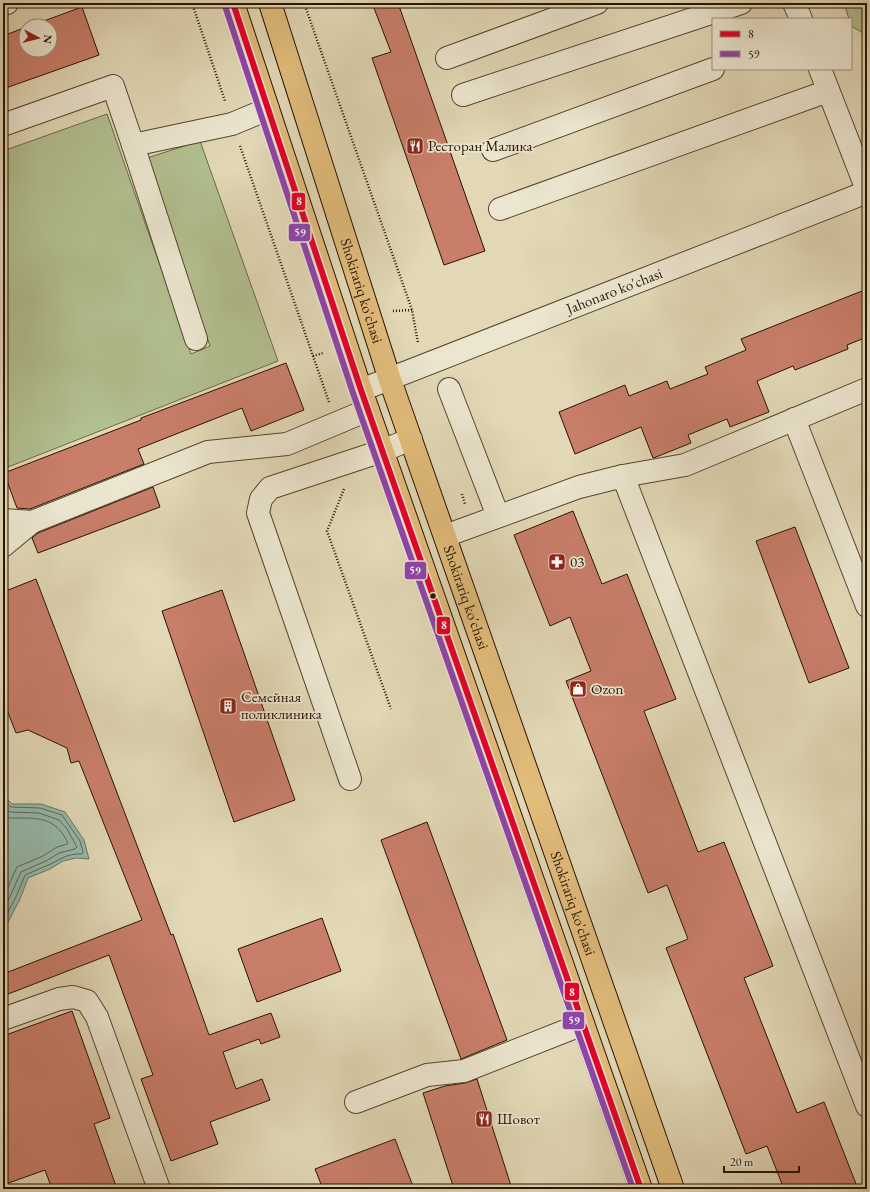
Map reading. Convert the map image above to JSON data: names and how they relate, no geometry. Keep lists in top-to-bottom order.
{
  "streets": {
    "main road": ["Shokirariq ko'chasi"],
    "street": ["Jahonaro ko'chasi"]
  },
  "crossings": [
    ["Shokirariq ko'chasi", "Jahonaro ko'chasi"]
  ],
  "places": {
    "restaurant": ["Ресторан Малика", "Шовот"],
    "pharmacy": ["03"],
    "shop": ["Ozon"],
    "building": ["Семейная поликлиника"]
  },
  "lines": ["transit line 8", "transit line 59"],
  "legend": ["8", "59"],
  "scale_bar": "20 m",
  "north": "right"
}
